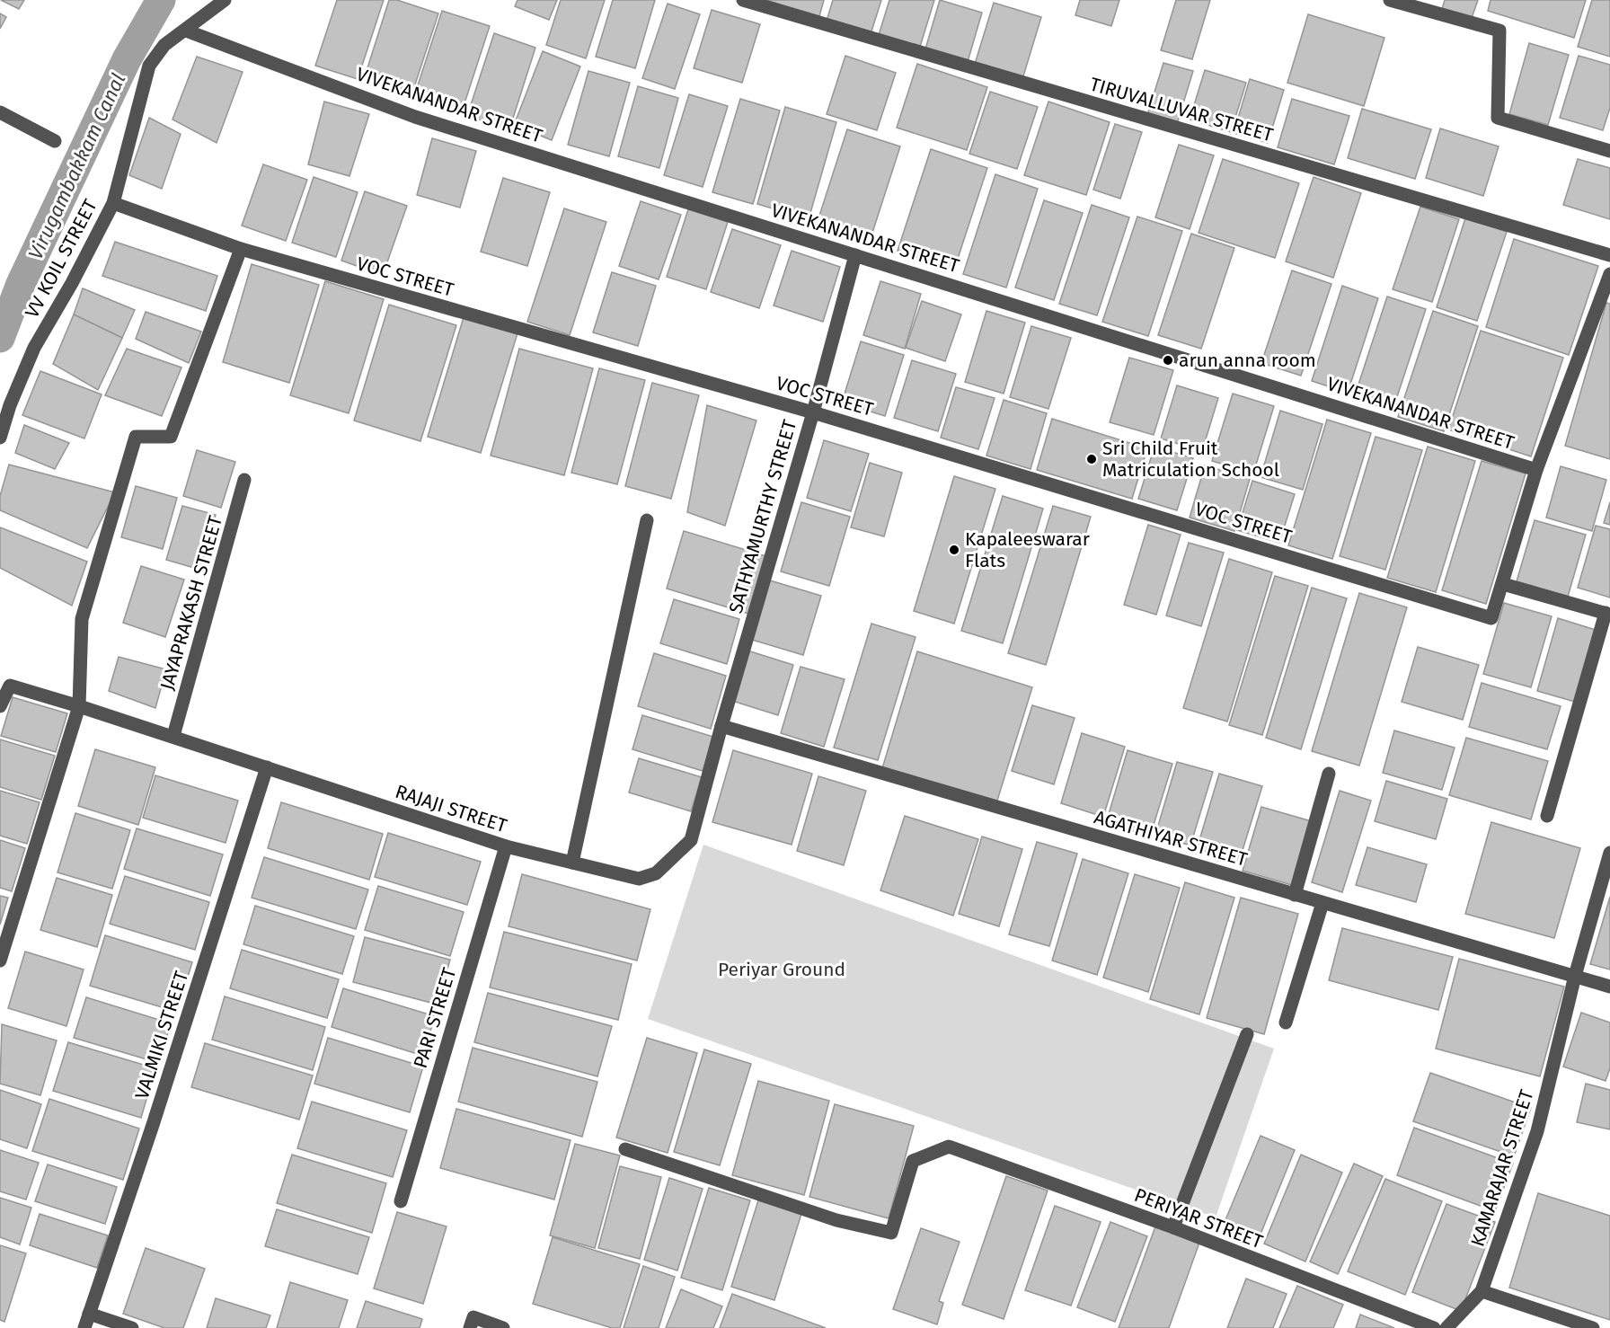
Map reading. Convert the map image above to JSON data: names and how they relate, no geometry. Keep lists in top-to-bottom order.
{
  "streets": {
    "street": [
      "VIVEKANANDAR STREET",
      "TIRUVALLUVAR STREET",
      "VV KOIL STREET",
      "VOC STREET",
      "SATHYAMURTHY STREET",
      "JAYAPRAKASH STREET",
      "RAJAJI STREET",
      "AGATHIYAR STREET",
      "PARI STREET",
      "VALMIKI STREET",
      "KAMARAJAR STREET",
      "PERIYAR STREET"
    ]
  },
  "crossings": [
    ["VIVEKANANDAR STREET", "VV KOIL STREET"],
    ["VIVEKANANDAR STREET", "SATHYAMURTHY STREET"],
    ["VV KOIL STREET", "VOC STREET"],
    ["VOC STREET", "SATHYAMURTHY STREET"],
    ["SATHYAMURTHY STREET", "RAJAJI STREET"],
    ["SATHYAMURTHY STREET", "AGATHIYAR STREET"],
    ["JAYAPRAKASH STREET", "RAJAJI STREET"],
    ["RAJAJI STREET", "AGATHIYAR STREET"],
    ["RAJAJI STREET", "PARI STREET"],
    ["RAJAJI STREET", "VALMIKI STREET"],
    ["AGATHIYAR STREET", "KAMARAJAR STREET"]
  ],
  "water": ["Virugambakkam Canal"],
  "parks": ["Periyar Ground"],
  "places": ["arun anna room", "Sri Child Fruit Matriculation School", "Kapaleeswarar Flats"]
}
